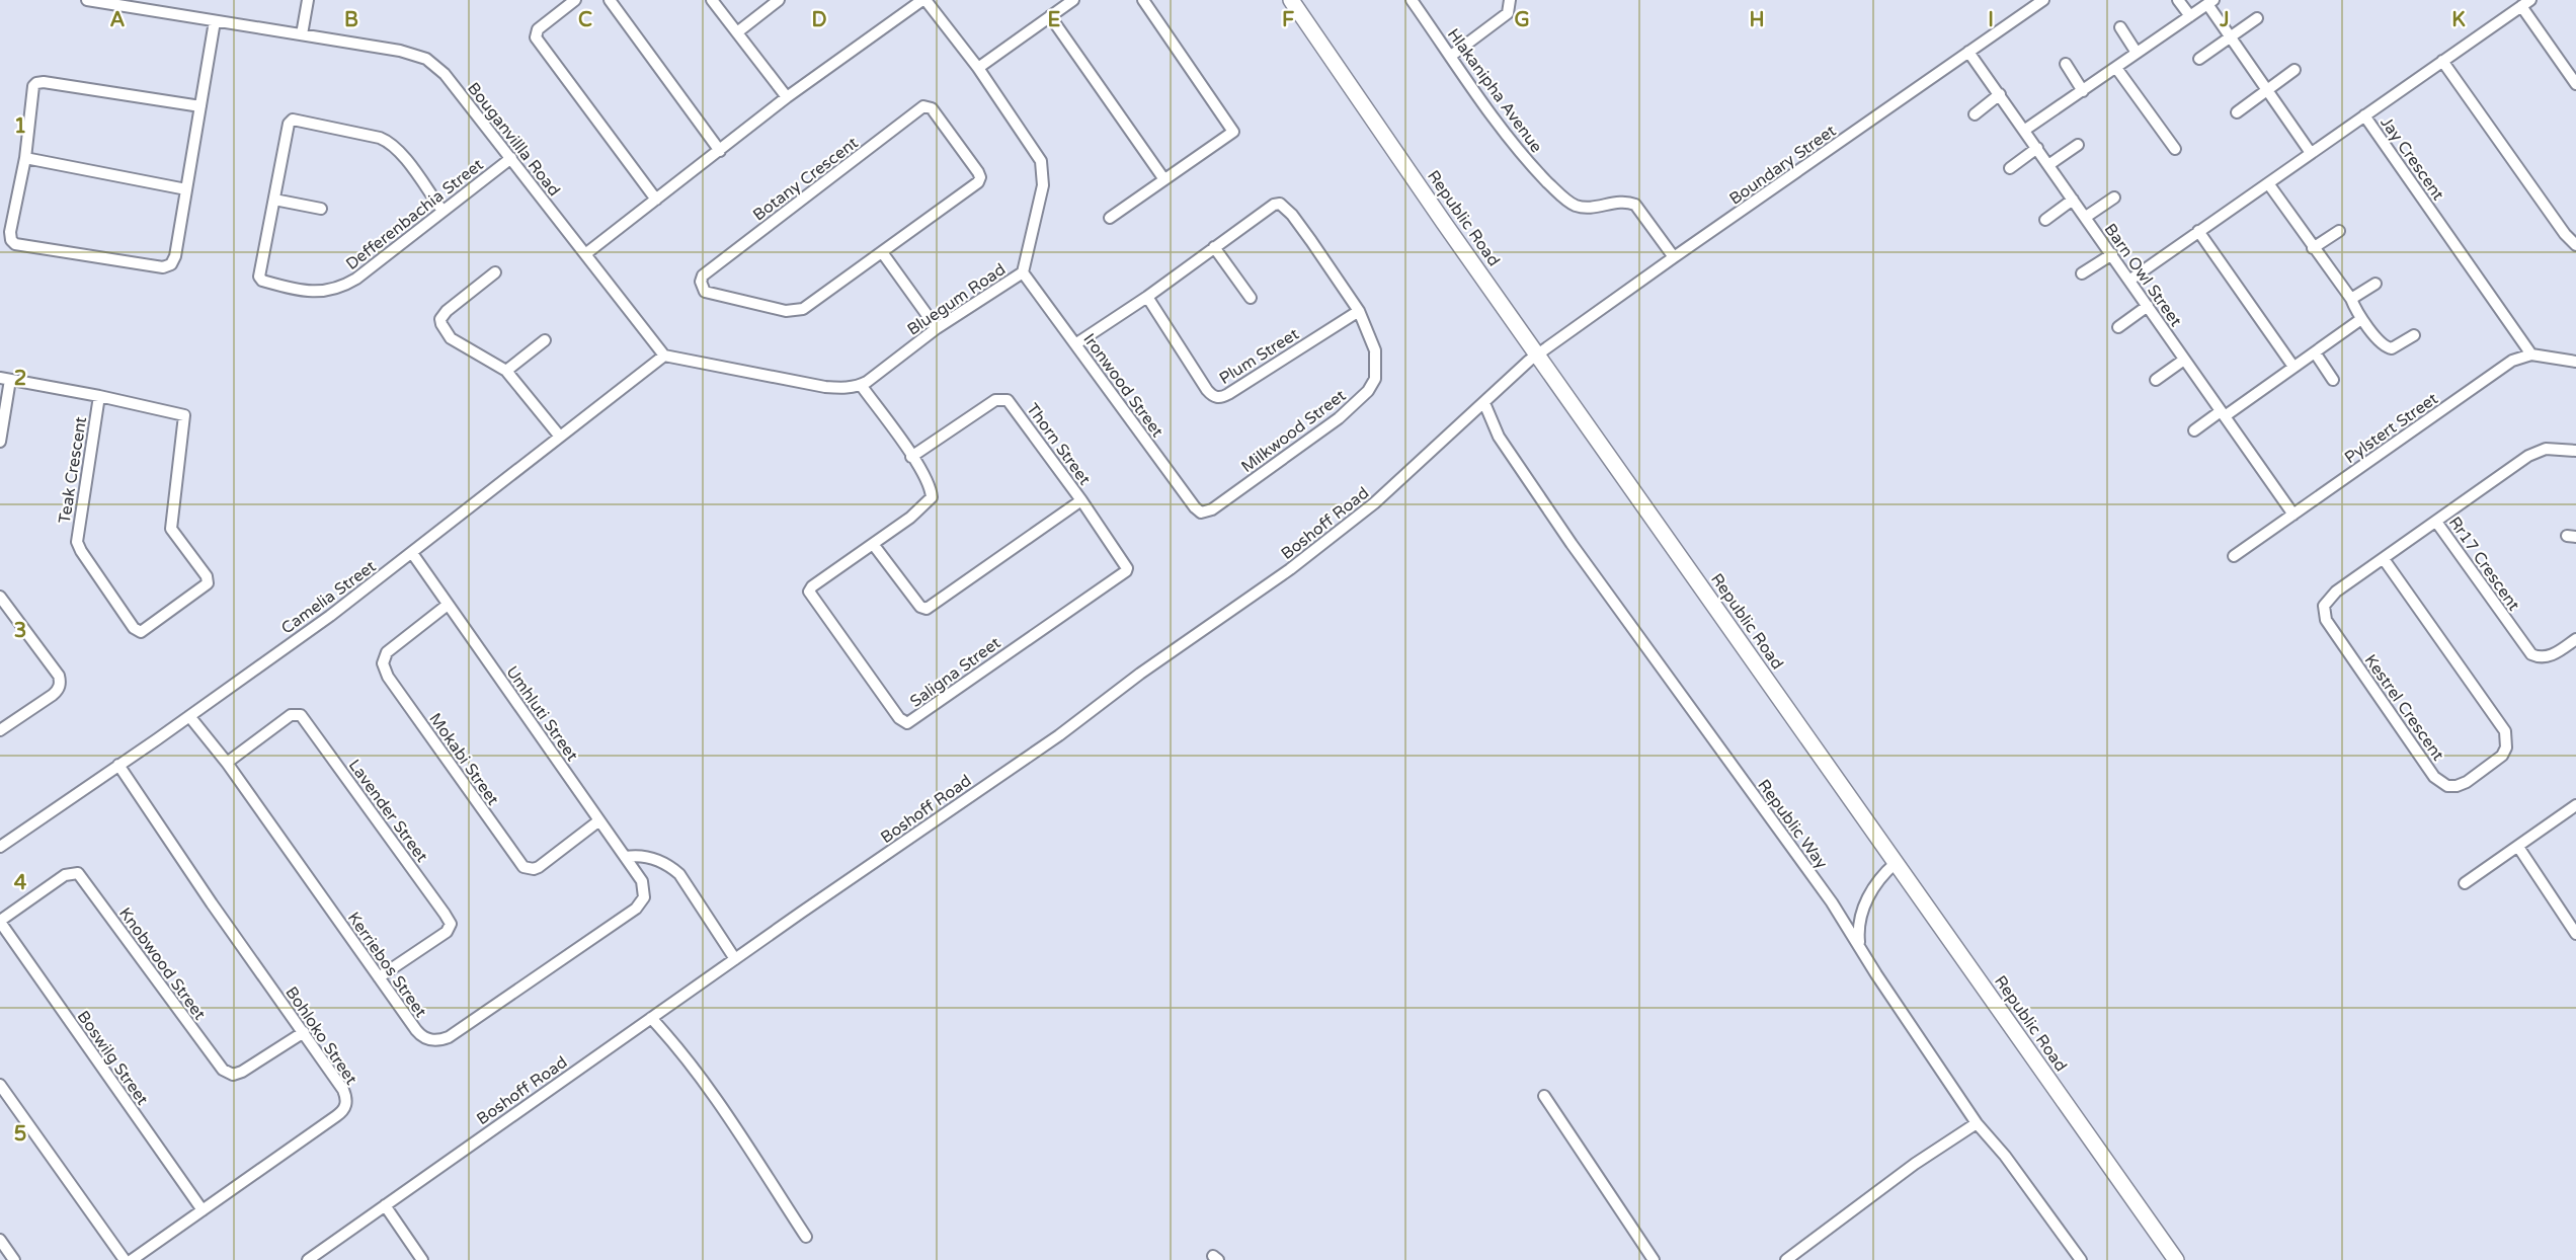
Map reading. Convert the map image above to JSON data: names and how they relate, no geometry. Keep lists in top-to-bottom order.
{
  "streets": {
    "street": [
      "Hlakanipha Avenue",
      "Bouganvillla Road",
      "Jay Crescent",
      "Boundary Street",
      "Botany Crescent",
      "Defferenbachia Street",
      "Republic Road",
      "Barn Owl Street",
      "Bluegum Road",
      "Plum Street",
      "Ironwood Street",
      "Pylstert Street",
      "Milkwood Street",
      "Thorn Street",
      "Teak Crescent",
      "Boshoff Road",
      "Rr17 Crescent",
      "Camelia Street",
      "Saligna Street",
      "Kestrel Crescent",
      "Umhluti Street",
      "Mokabi Street",
      "Lavender Street",
      "Republic Way",
      "Knobwood Street",
      "Kerriebos Street",
      "Bohloko Street",
      "Boswilg Street"
    ]
  },
  "crossings": [
    ["Hlakanipha Avenue", "Boundary Street"],
    ["Bouganvillla Road", "Defferenbachia Street"],
    ["Bouganvillla Road", "Camelia Street"],
    ["Jay Crescent", "Pylstert Street"],
    ["Boundary Street", "Republic Road"],
    ["Boundary Street", "Barn Owl Street"],
    ["Boundary Street", "Boshoff Road"],
    ["Republic Road", "Boshoff Road"],
    ["Barn Owl Street", "Pylstert Street"],
    ["Bluegum Road", "Ironwood Street"],
    ["Plum Street", "Milkwood Street"],
    ["Ironwood Street", "Milkwood Street"],
    ["Thorn Street", "Saligna Street"],
    ["Boshoff Road", "Republic Way"],
    ["Rr17 Crescent", "Kestrel Crescent"],
    ["Camelia Street", "Umhluti Street"],
    ["Camelia Street", "Kerriebos Street"],
    ["Camelia Street", "Bohloko Street"],
    ["Umhluti Street", "Mokabi Street"],
    ["Umhluti Street", "Kerriebos Street"],
    ["Lavender Street", "Kerriebos Street"],
    ["Knobwood Street", "Bohloko Street"],
    ["Knobwood Street", "Boswilg Street"],
    ["Bohloko Street", "Boswilg Street"]
  ],
  "grid": {
    "columns": [
      "A",
      "B",
      "C",
      "D",
      "E",
      "F",
      "G",
      "H",
      "I",
      "J",
      "K"
    ],
    "rows": [
      "1",
      "2",
      "3",
      "4",
      "5"
    ]
  }
}
